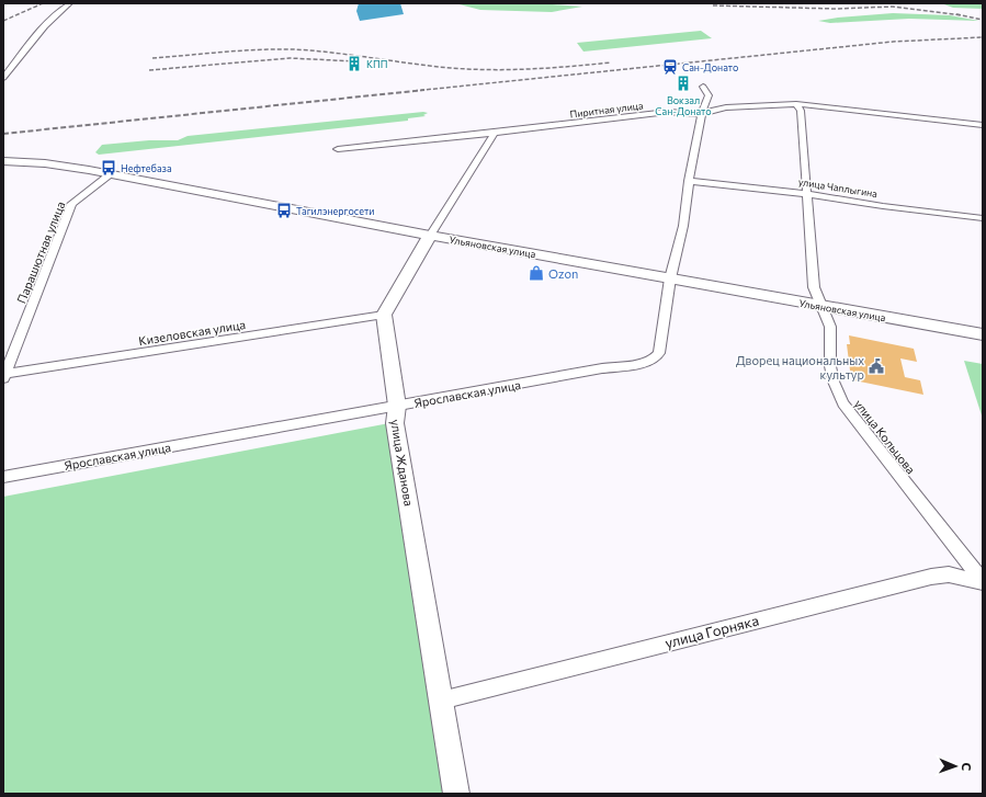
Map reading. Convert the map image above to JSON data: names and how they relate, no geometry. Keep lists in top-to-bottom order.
{
  "streets": {
    "main road": ["Ульяновская улица", "улица Жданова"],
    "street": [
      "Пиритная улица",
      "улица Чаплыгина",
      "Парашютная улица",
      "Кизеловская улица",
      "Ярославская улица",
      "улица Кольцова",
      "улица Горняка"
    ]
  },
  "crossings": [
    ["Пиритная улица", "Ярославская улица"],
    ["Пиритная улица", "улица Кольцова"],
    ["улица Чаплыгина", "Ярославская улица"],
    ["улица Чаплыгина", "улица Кольцова"],
    ["Ульяновская улица", "Парашютная улица"],
    ["Ульяновская улица", "Ярославская улица"],
    ["Ульяновская улица", "улица Кольцова"],
    ["Парашютная улица", "Кизеловская улица"],
    ["Кизеловская улица", "улица Жданова"],
    ["Ярославская улица", "улица Жданова"],
    ["улица Кольцова", "улица Горняка"],
    ["улица Жданова", "улица Горняка"]
  ],
  "places": {
    "building": ["КПП", "Вокзал Сан-Донато"],
    "station": ["Сан-Донато"],
    "bus stop": ["Нефтебаза", "Тагилэнергосети"],
    "shop": ["Ozon"],
    "public building": ["Дворец национальных культур"]
  },
  "north": "right"
}
